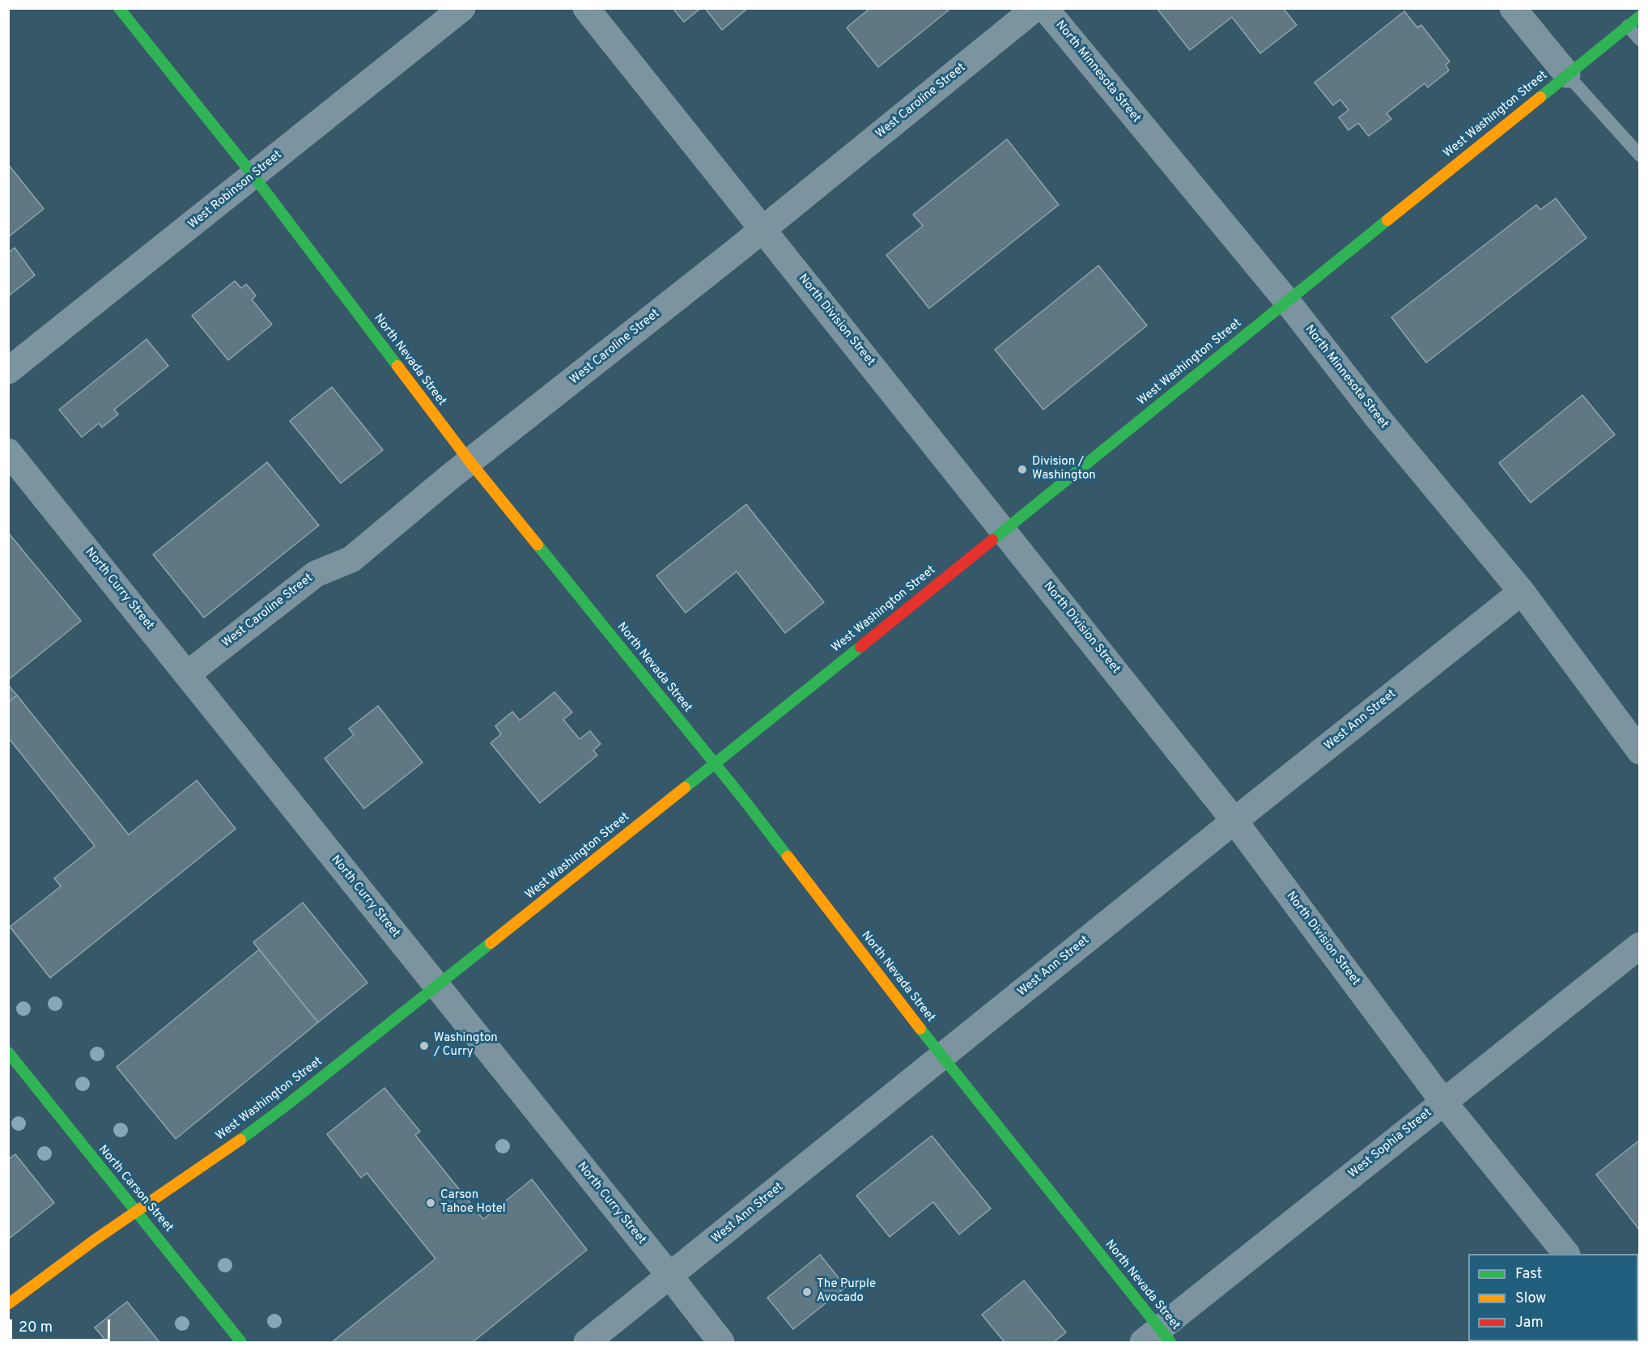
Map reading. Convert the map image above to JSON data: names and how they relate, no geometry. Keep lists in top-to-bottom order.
{
  "streets": {
    "street": [
      "North Minnesota Street",
      "West Caroline Street",
      "West Washington Street",
      "West Robinson Street",
      "North Division Street",
      "North Nevada Street",
      "North Curry Street",
      "West Ann Street",
      "West Sophia Street",
      "North Carson Street"
    ]
  },
  "crossings": [
    ["North Minnesota Street", "West Washington Street"],
    ["North Minnesota Street", "West Ann Street"],
    ["West Caroline Street", "North Division Street"],
    ["West Caroline Street", "North Nevada Street"],
    ["West Caroline Street", "North Curry Street"],
    ["West Washington Street", "North Division Street"],
    ["West Washington Street", "North Nevada Street"],
    ["West Washington Street", "North Curry Street"],
    ["West Washington Street", "North Carson Street"],
    ["West Robinson Street", "North Nevada Street"],
    ["North Division Street", "West Ann Street"],
    ["North Division Street", "West Sophia Street"],
    ["North Nevada Street", "West Ann Street"],
    ["North Nevada Street", "West Sophia Street"],
    ["North Curry Street", "West Ann Street"]
  ],
  "places": [
    "Division / Washington",
    "Washington / Curry",
    "Carson Tahoe Hotel",
    "The Purple Avocado"
  ],
  "legend": ["Fast", "Slow", "Jam"],
  "scale_bar": "20 m"
}
